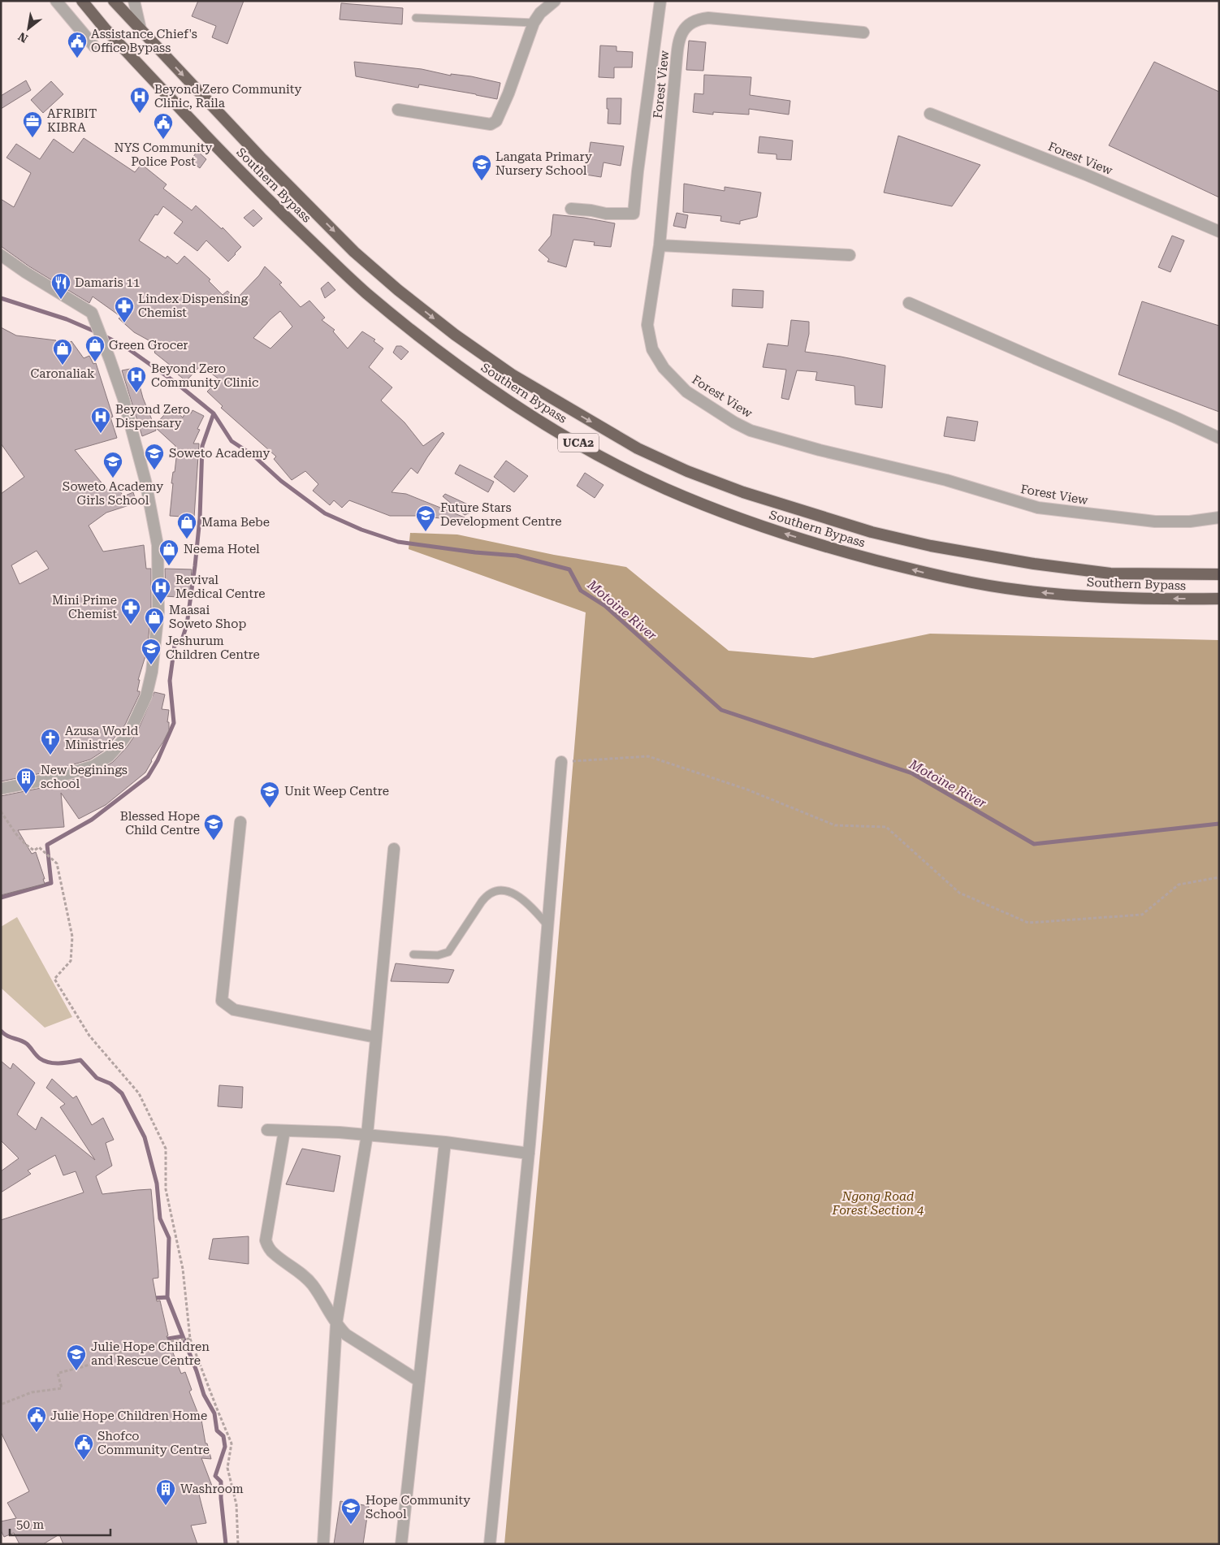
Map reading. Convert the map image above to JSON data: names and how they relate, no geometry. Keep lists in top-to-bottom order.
{
  "streets": {
    "highway": ["Southern Bypass", "UCA2"],
    "street": ["Forest View"]
  },
  "water": ["Motoine River"],
  "parks": ["Ngong Road Forest Section 4"],
  "places": {
    "public building": [
      "Assistance Chief's Office Bypass",
      "NYS Community Police Post",
      "Julie Hope Children Home",
      "Shofco Community Centre"
    ],
    "hospital": [
      "Beyond Zero Community Clinic, Raila",
      "Beyond Zero Community Clinic",
      "Beyond Zero Dispensary",
      "Revival Medical Centre"
    ],
    "office": ["AFRIBIT KIBRA"],
    "school or university": [
      "Langata Primary Nursery School",
      "Soweto Academy",
      "Soweto Academy Girls School",
      "Future Stars Development Centre",
      "Jeshurum Children Centre",
      "Unit Weep Centre",
      "Blessed Hope Child Centre",
      "Julie Hope Children and Rescue Centre",
      "Hope Community School"
    ],
    "restaurant": ["Damaris 11"],
    "pharmacy": ["Lindex Dispensing Chemist", "Mini Prime Chemist"],
    "shop": [
      "Green Grocer",
      "Caronaliak",
      "Mama Bebe",
      "Neema Hotel",
      "Maasai Soweto Shop"
    ],
    "church": ["Azusa World Ministries"],
    "building": ["New beginings school", "Washroom"]
  },
  "scale_bar": "50 m",
  "north": "bottom left"
}
